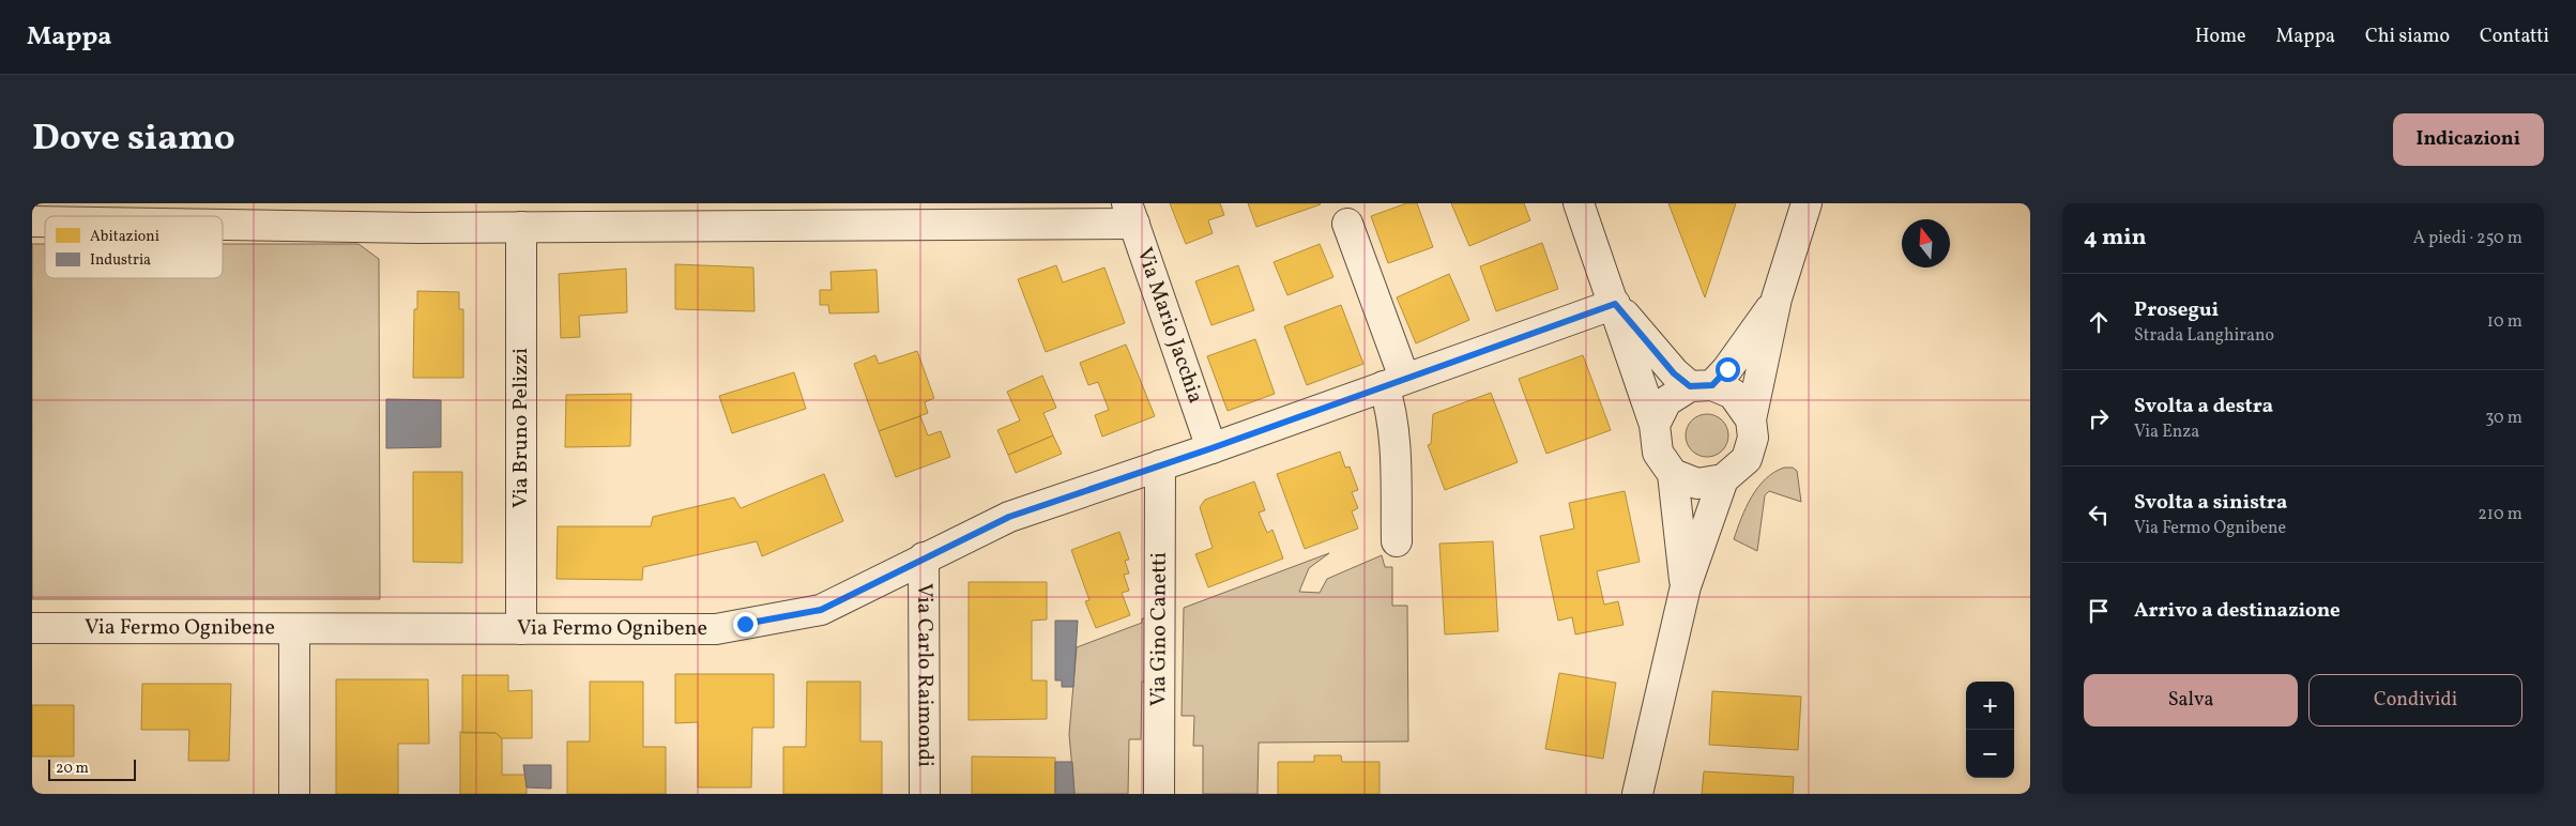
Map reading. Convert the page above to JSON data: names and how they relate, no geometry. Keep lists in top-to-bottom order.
{
  "streets": {
    "street": [
      "Via Mario Jacchia",
      "Via Bruno Pelizzi",
      "Via Fermo Ognibene",
      "Via Gino Canetti",
      "Via Carlo Raimondi"
    ]
  },
  "crossings": [
    ["Via Mario Jacchia", "Via Fermo Ognibene"],
    ["Via Bruno Pelizzi", "Via Fermo Ognibene"],
    ["Via Fermo Ognibene", "Via Gino Canetti"],
    ["Via Fermo Ognibene", "Via Carlo Raimondi"]
  ],
  "legend": ["Abitazioni", "Industria"],
  "scale_bar": "20 m",
  "north": "top",
  "page": {
    "header": "Mappa",
    "nav": [
      "Home",
      "Mappa",
      "Chi siamo",
      "Contatti"
    ],
    "title": "Dove siamo",
    "buttons": [
      "Indicazioni",
      ["Salva", "Condividi"]
    ],
    "heading": ["4 min", "A piedi · 250 m"],
    "list": [
      ["Prosegui", "Strada Langhirano", "10 m"],
      ["Svolta a destra", "Via Enza", "30 m"],
      ["Svolta a sinistra", "Via Fermo Ognibene", "210 m"],
      "Arrivo a destinazione"
    ],
    "map_buttons": ["+", "−"],
    "scale": "20 m"
  }
}
